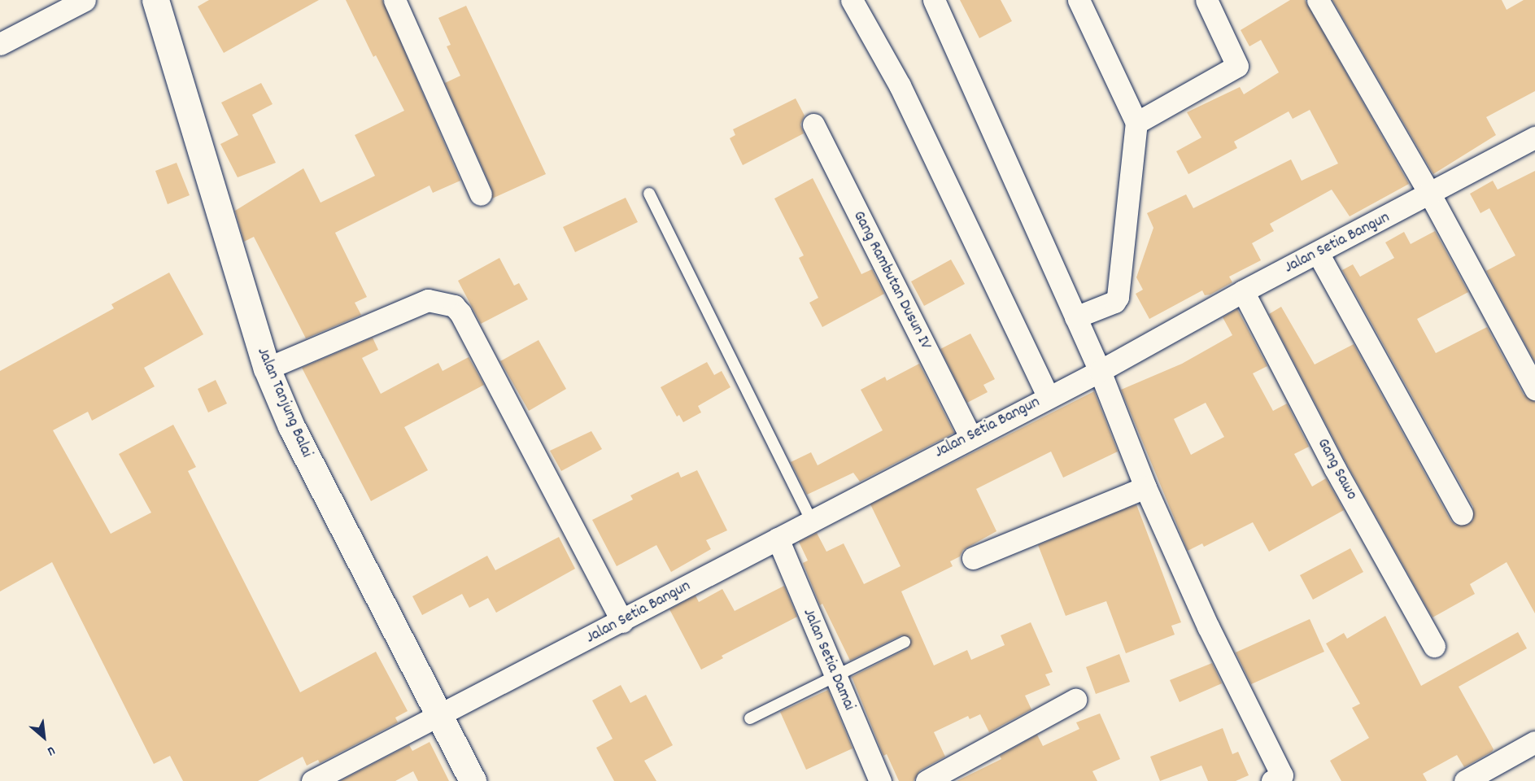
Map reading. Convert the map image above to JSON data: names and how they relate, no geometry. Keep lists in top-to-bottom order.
{
  "streets": {
    "street": [
      "Jalan Setia Bangun",
      "Gang Rambutan Dusun IV",
      "Jalan Tanjung Balai",
      "Gang Sawo",
      "Jalan Setia Damai"
    ]
  },
  "crossings": [
    ["Jalan Setia Bangun", "Gang Rambutan Dusun IV"],
    ["Jalan Setia Bangun", "Jalan Tanjung Balai"],
    ["Jalan Setia Bangun", "Gang Sawo"],
    ["Jalan Setia Bangun", "Jalan Setia Damai"]
  ],
  "north": "bottom right"
}
